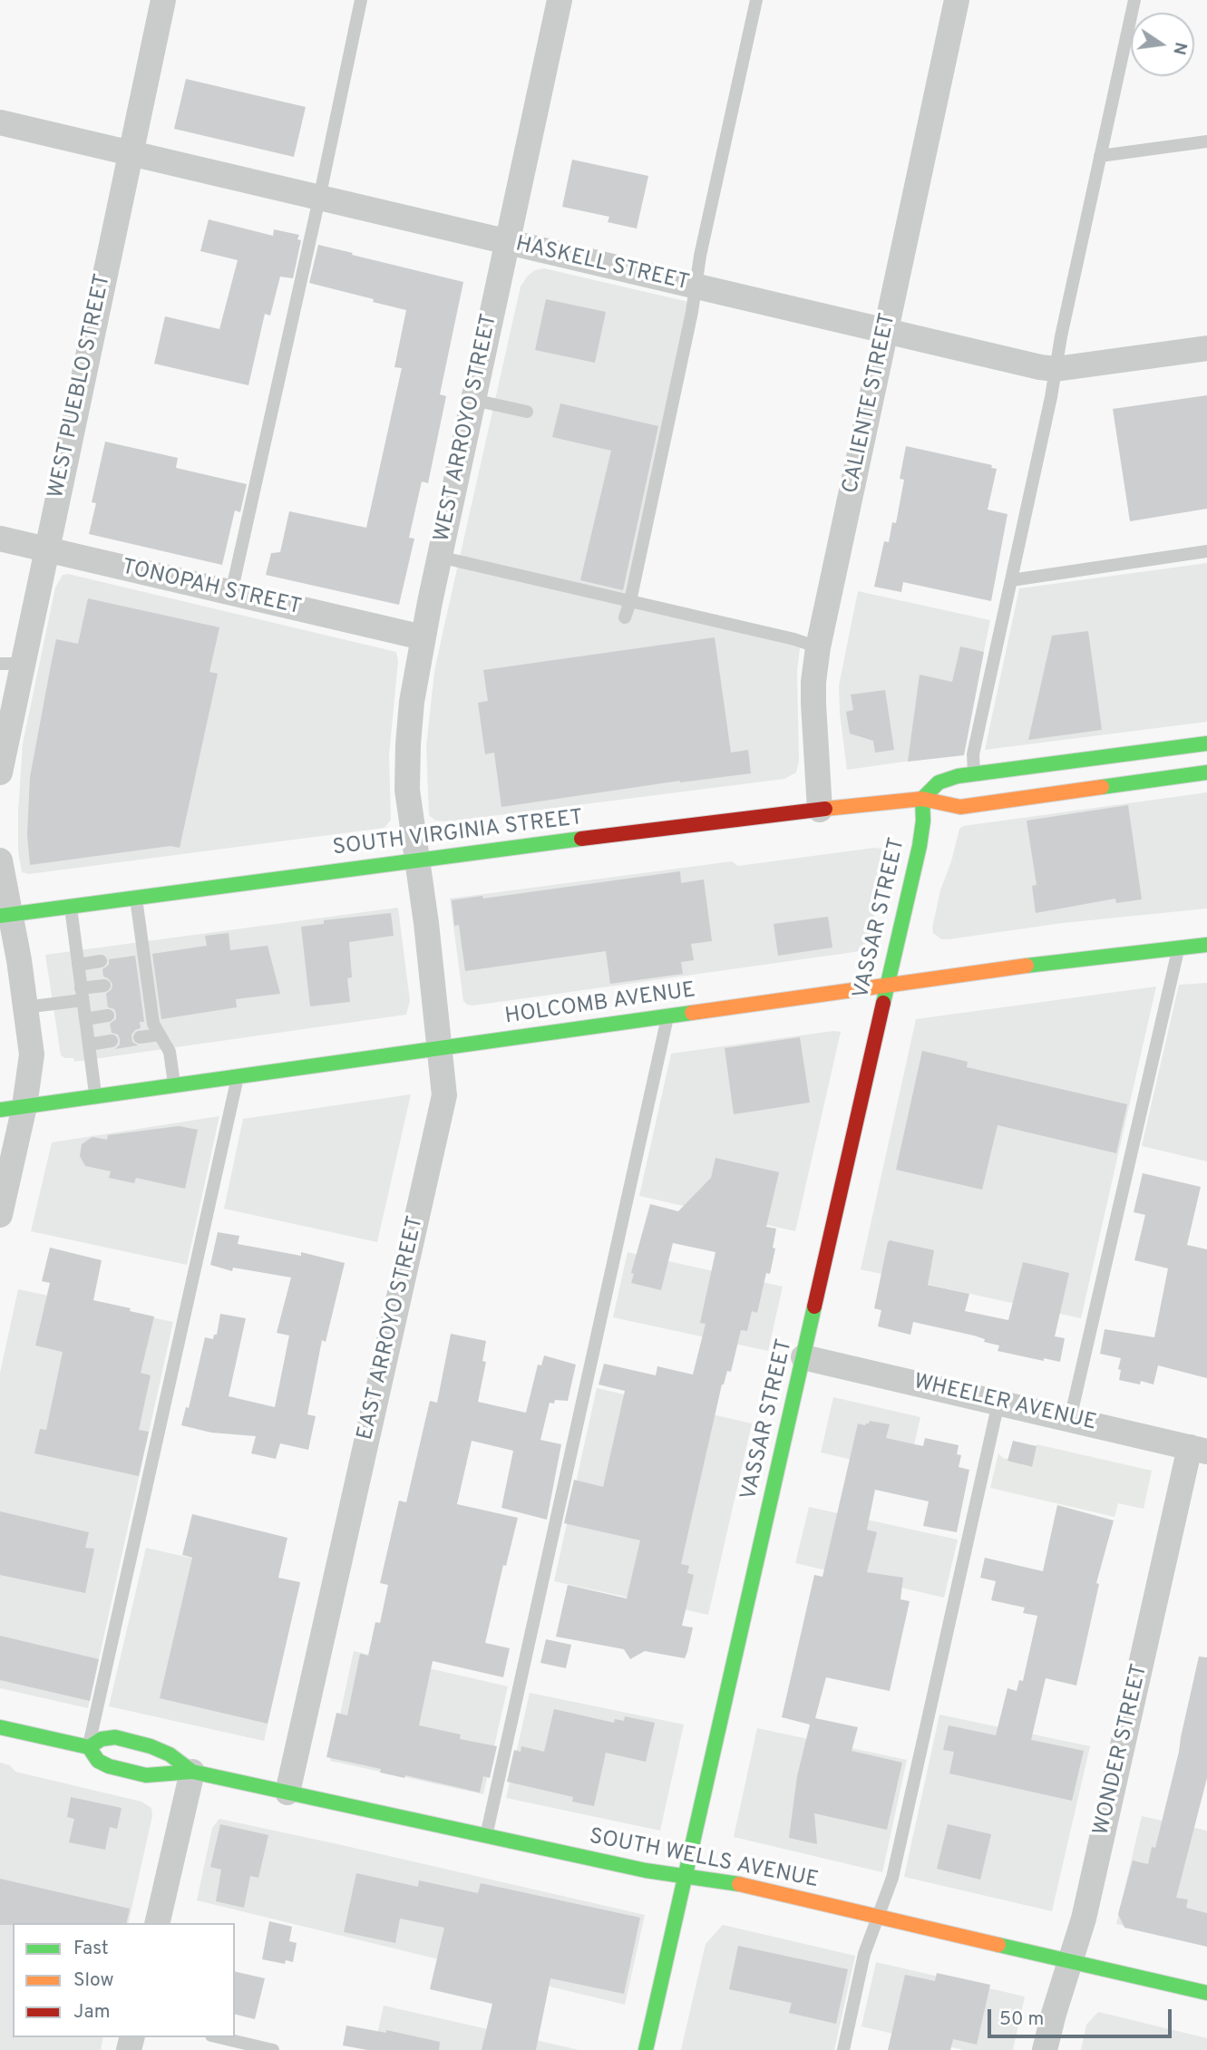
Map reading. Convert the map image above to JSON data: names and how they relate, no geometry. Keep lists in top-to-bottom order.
{
  "streets": {
    "main road": [
      "SOUTH VIRGINIA STREET",
      "VASSAR STREET",
      "HOLCOMB AVENUE",
      "SOUTH WELLS AVENUE"
    ],
    "street": [
      "HASKELL STREET",
      "WEST PUEBLO STREET",
      "CALIENTE STREET",
      "WEST ARROYO STREET",
      "TONOPAH STREET",
      "EAST ARROYO STREET",
      "WHEELER AVENUE",
      "WONDER STREET"
    ]
  },
  "crossings": [
    ["HASKELL STREET", "WEST PUEBLO STREET"],
    ["HASKELL STREET", "CALIENTE STREET"],
    ["HASKELL STREET", "WEST ARROYO STREET"],
    ["WEST PUEBLO STREET", "TONOPAH STREET"],
    ["CALIENTE STREET", "SOUTH VIRGINIA STREET"],
    ["WEST ARROYO STREET", "TONOPAH STREET"],
    ["WEST ARROYO STREET", "SOUTH VIRGINIA STREET"],
    ["WEST ARROYO STREET", "EAST ARROYO STREET"],
    ["SOUTH VIRGINIA STREET", "VASSAR STREET"],
    ["SOUTH VIRGINIA STREET", "EAST ARROYO STREET"],
    ["VASSAR STREET", "HOLCOMB AVENUE"],
    ["VASSAR STREET", "WHEELER AVENUE"],
    ["VASSAR STREET", "SOUTH WELLS AVENUE"],
    ["HOLCOMB AVENUE", "EAST ARROYO STREET"],
    ["EAST ARROYO STREET", "SOUTH WELLS AVENUE"],
    ["WHEELER AVENUE", "WONDER STREET"],
    ["WONDER STREET", "SOUTH WELLS AVENUE"]
  ],
  "legend": ["Fast", "Slow", "Jam"],
  "scale_bar": "50 m",
  "north": "right"
}
